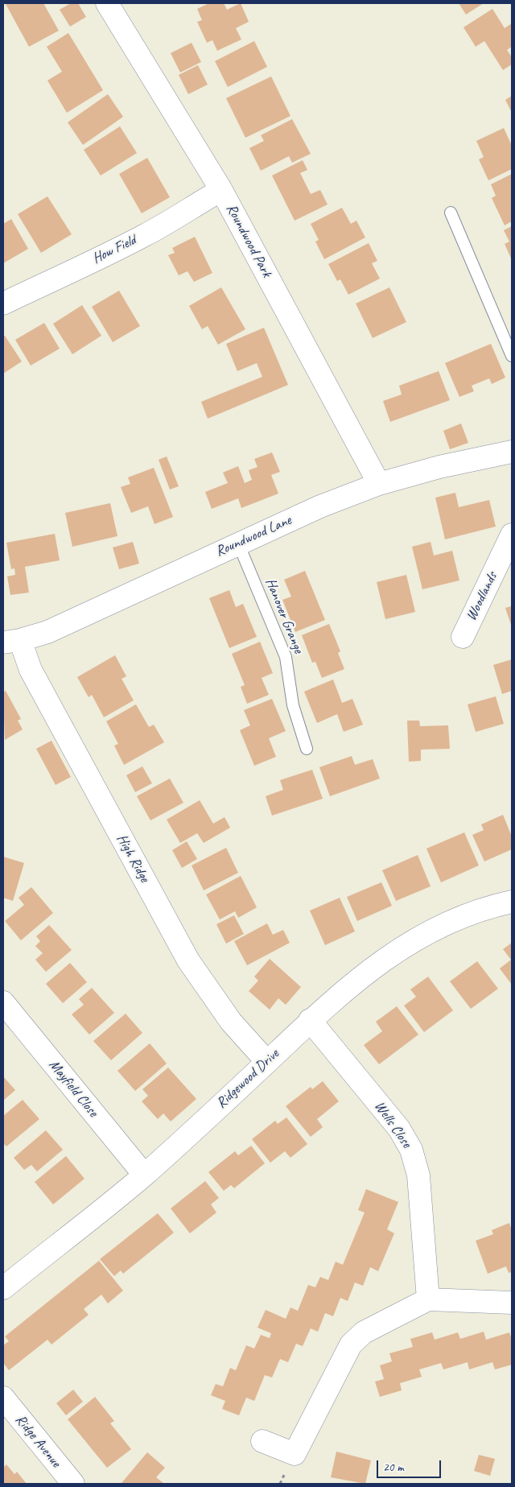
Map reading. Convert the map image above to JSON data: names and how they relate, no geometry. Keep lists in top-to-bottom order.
{
  "streets": {
    "street": [
      "Roundwood Park",
      "How Field",
      "Roundwood Lane",
      "Woodlands",
      "High Ridge",
      "Ridgewood Drive",
      "Mayfield Close",
      "Wells Close",
      "Ridge Avenue"
    ],
    "lane": ["Hanover Grange"]
  },
  "crossings": [
    ["Roundwood Park", "How Field"],
    ["Roundwood Park", "Roundwood Lane"],
    ["Roundwood Lane", "Hanover Grange"],
    ["Roundwood Lane", "High Ridge"],
    ["High Ridge", "Ridgewood Drive"],
    ["Ridgewood Drive", "Mayfield Close"],
    ["Ridgewood Drive", "Wells Close"]
  ],
  "scale_bar": "20 m"
}
